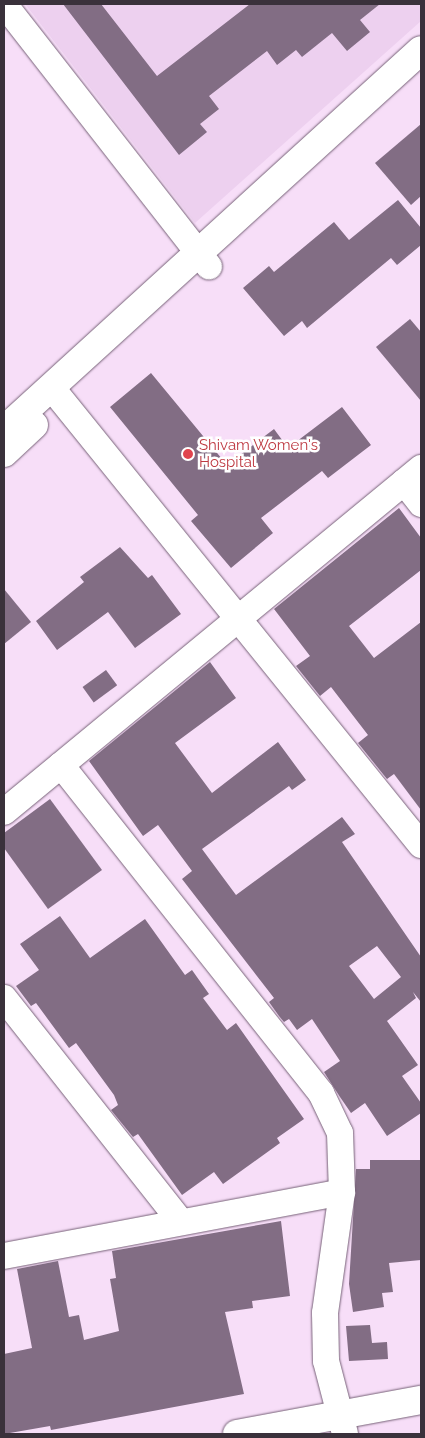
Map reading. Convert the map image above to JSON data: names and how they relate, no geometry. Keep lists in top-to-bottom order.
{
  "places": ["Shivam Women's Hospital"]
}
